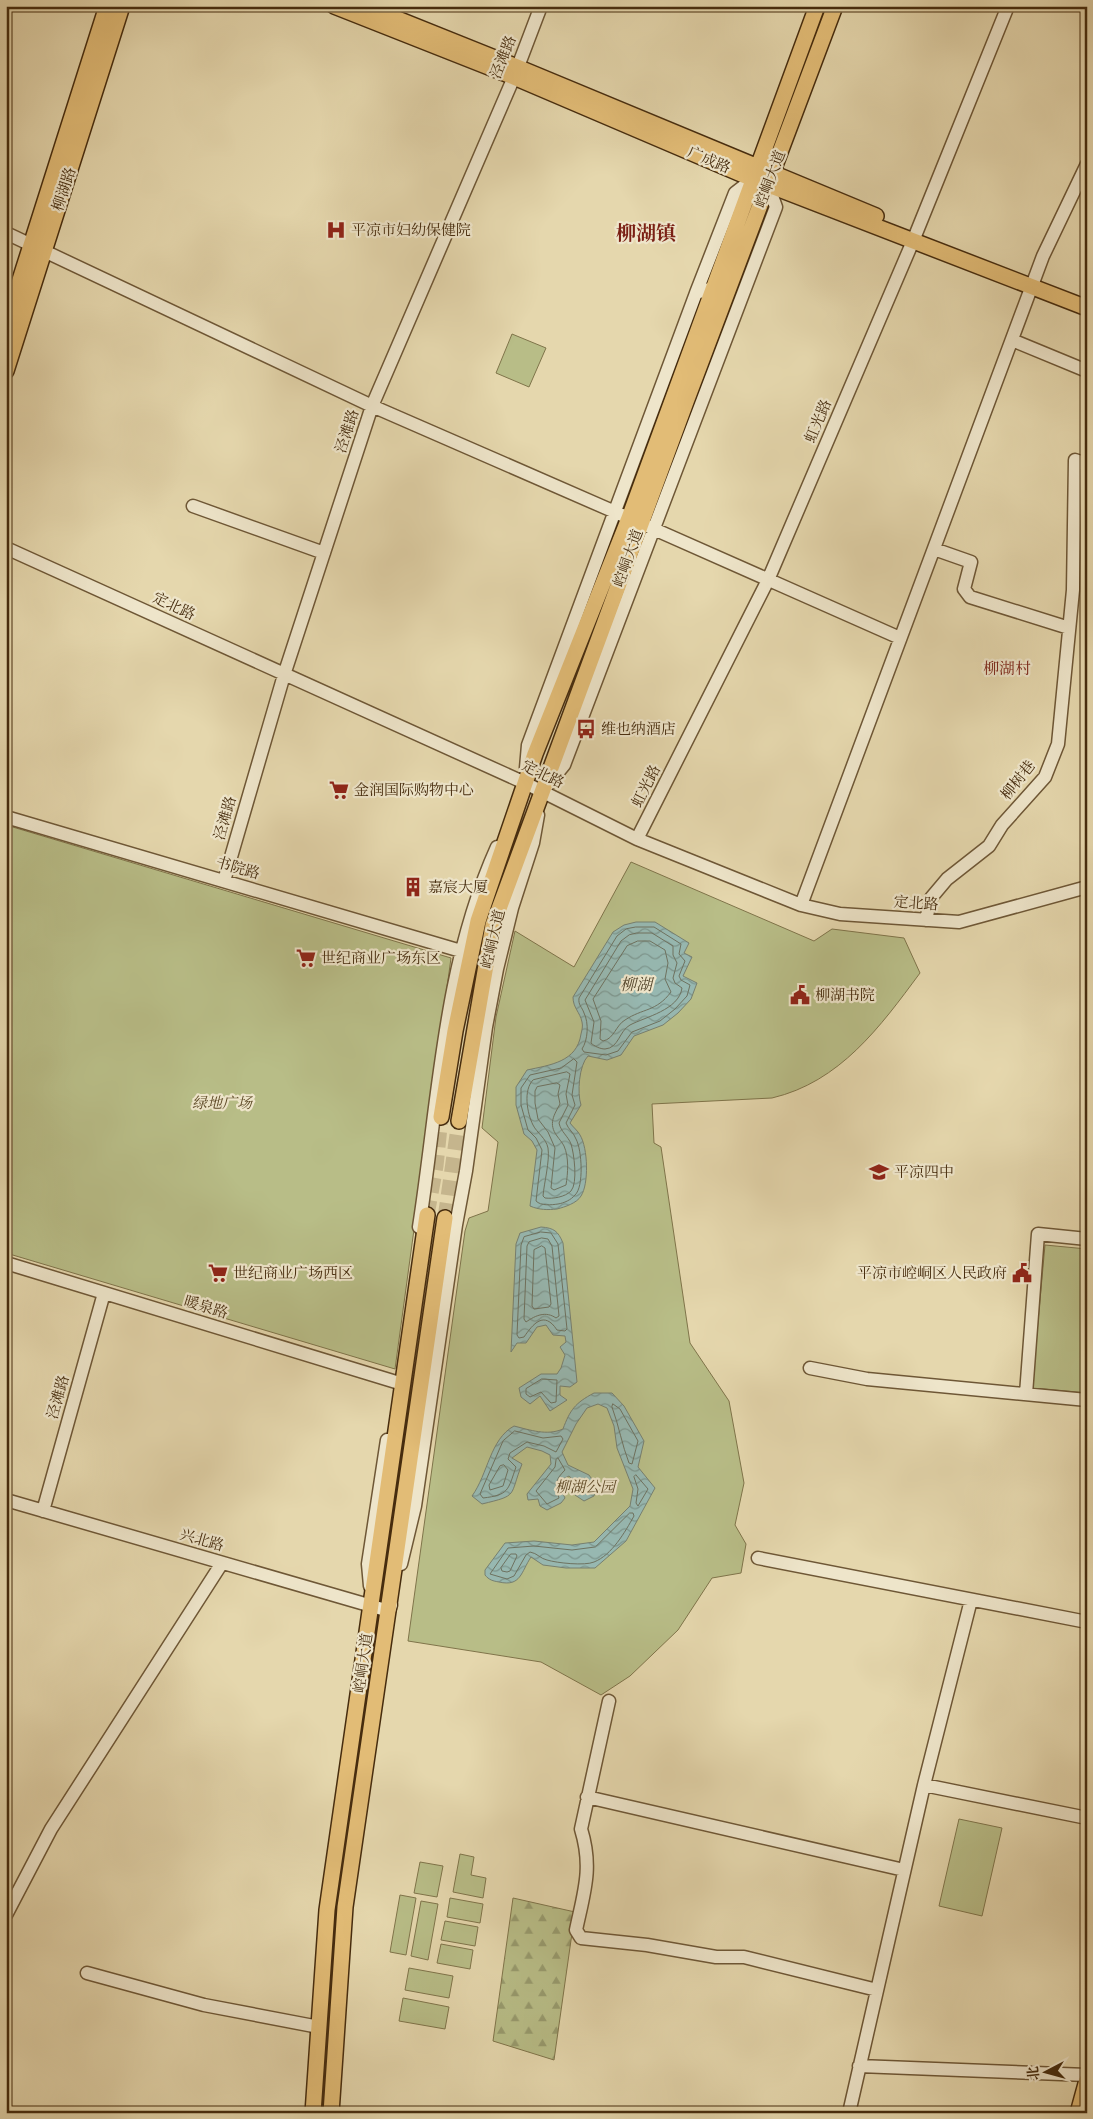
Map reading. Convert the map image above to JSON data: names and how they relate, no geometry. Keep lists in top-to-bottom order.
{
  "streets": {
    "main road": ["广成路", "崆峒大道", "柳湖路"],
    "street": [
      "泾滩路",
      "虹光路",
      "定北路",
      "柳树巷",
      "书院路",
      "暖泉路",
      "兴北路"
    ]
  },
  "crossings": [
    ["泾滩路", "广成路"],
    ["泾滩路", "定北路"],
    ["泾滩路", "书院路"],
    ["泾滩路", "暖泉路"],
    ["泾滩路", "兴北路"],
    ["广成路", "崆峒大道"],
    ["广成路", "虹光路"],
    ["崆峒大道", "定北路"],
    ["崆峒大道", "兴北路"],
    ["虹光路", "定北路"],
    ["定北路", "柳树巷"]
  ],
  "districts": ["柳湖镇", "柳湖村"],
  "water": ["柳湖"],
  "parks": ["绿地广场", "柳湖公园"],
  "places": {
    "hospital": ["平凉市妇幼保健院"],
    "bus stop": ["维也纳酒店"],
    "supermarket": ["金润国际购物中心", "世纪商业广场东区", "世纪商业广场西区"],
    "building": ["嘉宸大厦"],
    "public building": ["柳湖书院", "平凉市崆峒区人民政府"],
    "school or university": ["平凉四中"]
  },
  "north": "left"
}
